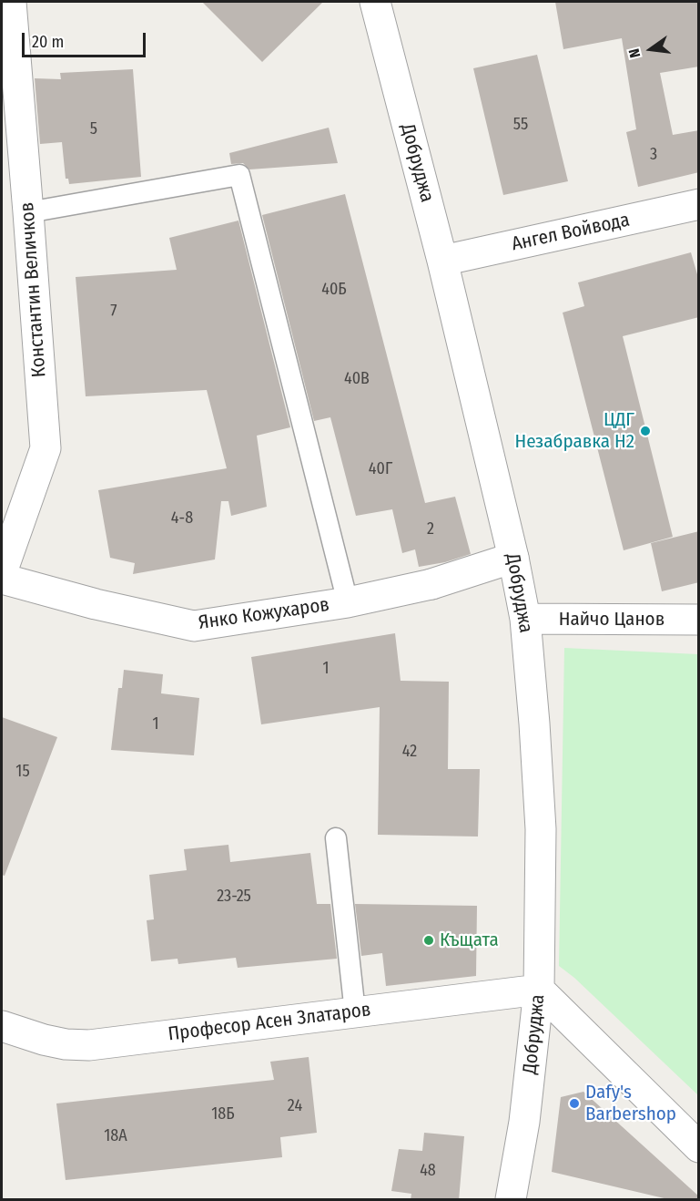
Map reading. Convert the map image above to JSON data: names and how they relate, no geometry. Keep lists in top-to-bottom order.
{
  "streets": {
    "street": [
      "Добруджа",
      "Ангел Войвода",
      "Константин Величков",
      "Янко Кожухаров",
      "Найчо Цанов",
      "Професор Асен Златаров"
    ]
  },
  "crossings": [
    ["Добруджа", "Ангел Войвода"],
    ["Добруджа", "Янко Кожухаров"],
    ["Добруджа", "Найчо Цанов"],
    ["Добруджа", "Професор Асен Златаров"]
  ],
  "places": ["ЦДГ Незабравка Н2", "Къщата", "Dafy's Barbershop"],
  "house_numbers": [
    "55",
    "5",
    "3",
    "40Б",
    "7",
    "40В",
    "40Г",
    "4-8",
    "2",
    "1",
    "1",
    "42",
    "15",
    "23-25",
    "24",
    "18Б",
    "18А",
    "48"
  ],
  "scale_bar": "20 m",
  "north": "left"
}
